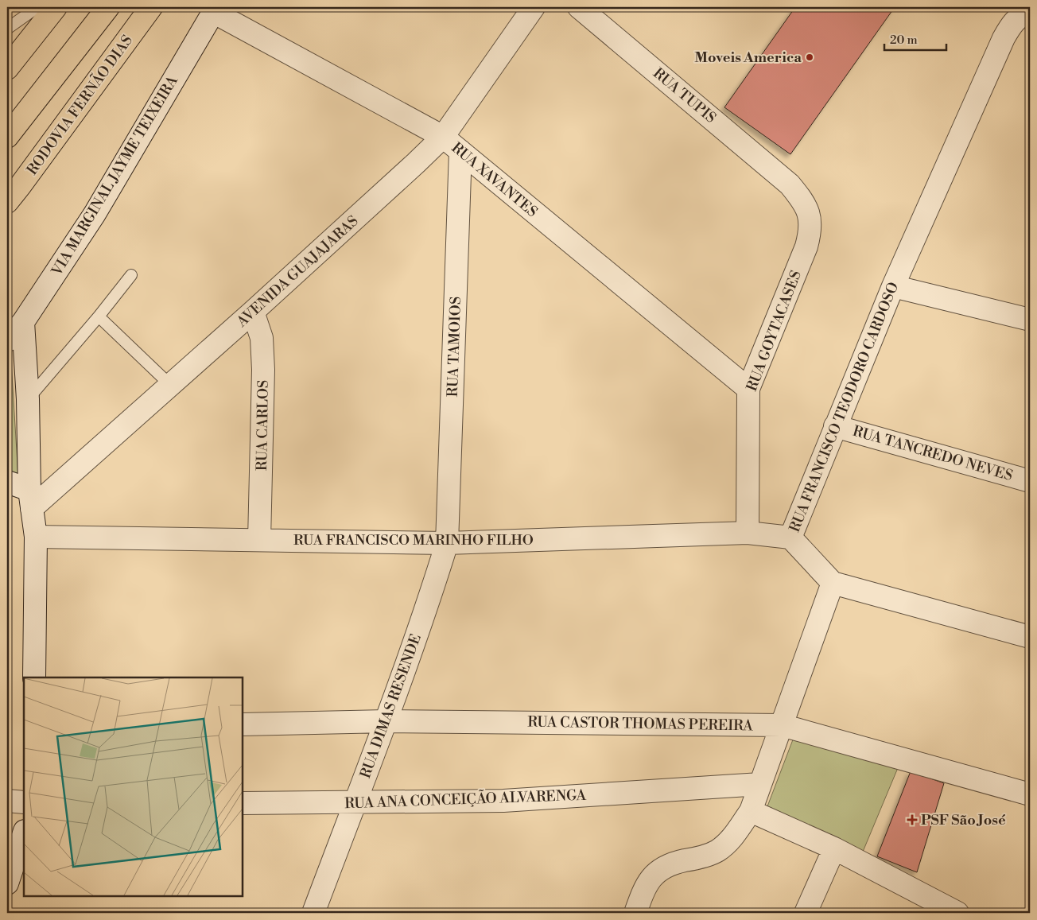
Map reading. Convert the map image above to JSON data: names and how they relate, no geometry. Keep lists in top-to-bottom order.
{
  "streets": {
    "highway": ["RODOVIA FERNÃO DIAS"],
    "street": [
      "RUA TUPIS",
      "VIA MARGINAL JAYME TEIXEIRA",
      "RUA XAVANTES",
      "AVENIDA GUAJAJARAS",
      "RUA GOYTACASES",
      "RUA TAMOIOS",
      "RUA FRANCISCO TEODORO CARDOSO",
      "RUA CARLOS",
      "RUA TANCREDO NEVES",
      "RUA FRANCISCO MARINHO FILHO",
      "RUA DIMAS RESENDE",
      "RUA CASTOR THOMAS PEREIRA",
      "RUA ANA CONCEIÇÃO ALVARENGA"
    ]
  },
  "crossings": [
    ["RUA TUPIS", "RUA GOYTACASES"],
    ["VIA MARGINAL JAYME TEIXEIRA", "RUA XAVANTES"],
    ["RUA XAVANTES", "AVENIDA GUAJAJARAS"],
    ["RUA XAVANTES", "RUA GOYTACASES"],
    ["RUA XAVANTES", "RUA TAMOIOS"],
    ["AVENIDA GUAJAJARAS", "RUA CARLOS"],
    ["RUA GOYTACASES", "RUA FRANCISCO MARINHO FILHO"],
    ["RUA TAMOIOS", "RUA FRANCISCO MARINHO FILHO"],
    ["RUA TAMOIOS", "RUA DIMAS RESENDE"],
    ["RUA FRANCISCO TEODORO CARDOSO", "RUA TANCREDO NEVES"],
    ["RUA FRANCISCO TEODORO CARDOSO", "RUA FRANCISCO MARINHO FILHO"],
    ["RUA CARLOS", "RUA FRANCISCO MARINHO FILHO"],
    ["RUA FRANCISCO MARINHO FILHO", "RUA DIMAS RESENDE"],
    ["RUA DIMAS RESENDE", "RUA CASTOR THOMAS PEREIRA"],
    ["RUA DIMAS RESENDE", "RUA ANA CONCEIÇÃO ALVARENGA"]
  ],
  "places": {
    "other": ["Moveis America"],
    "health": ["PSF São José"]
  },
  "scale_bar": "20 m"
}
